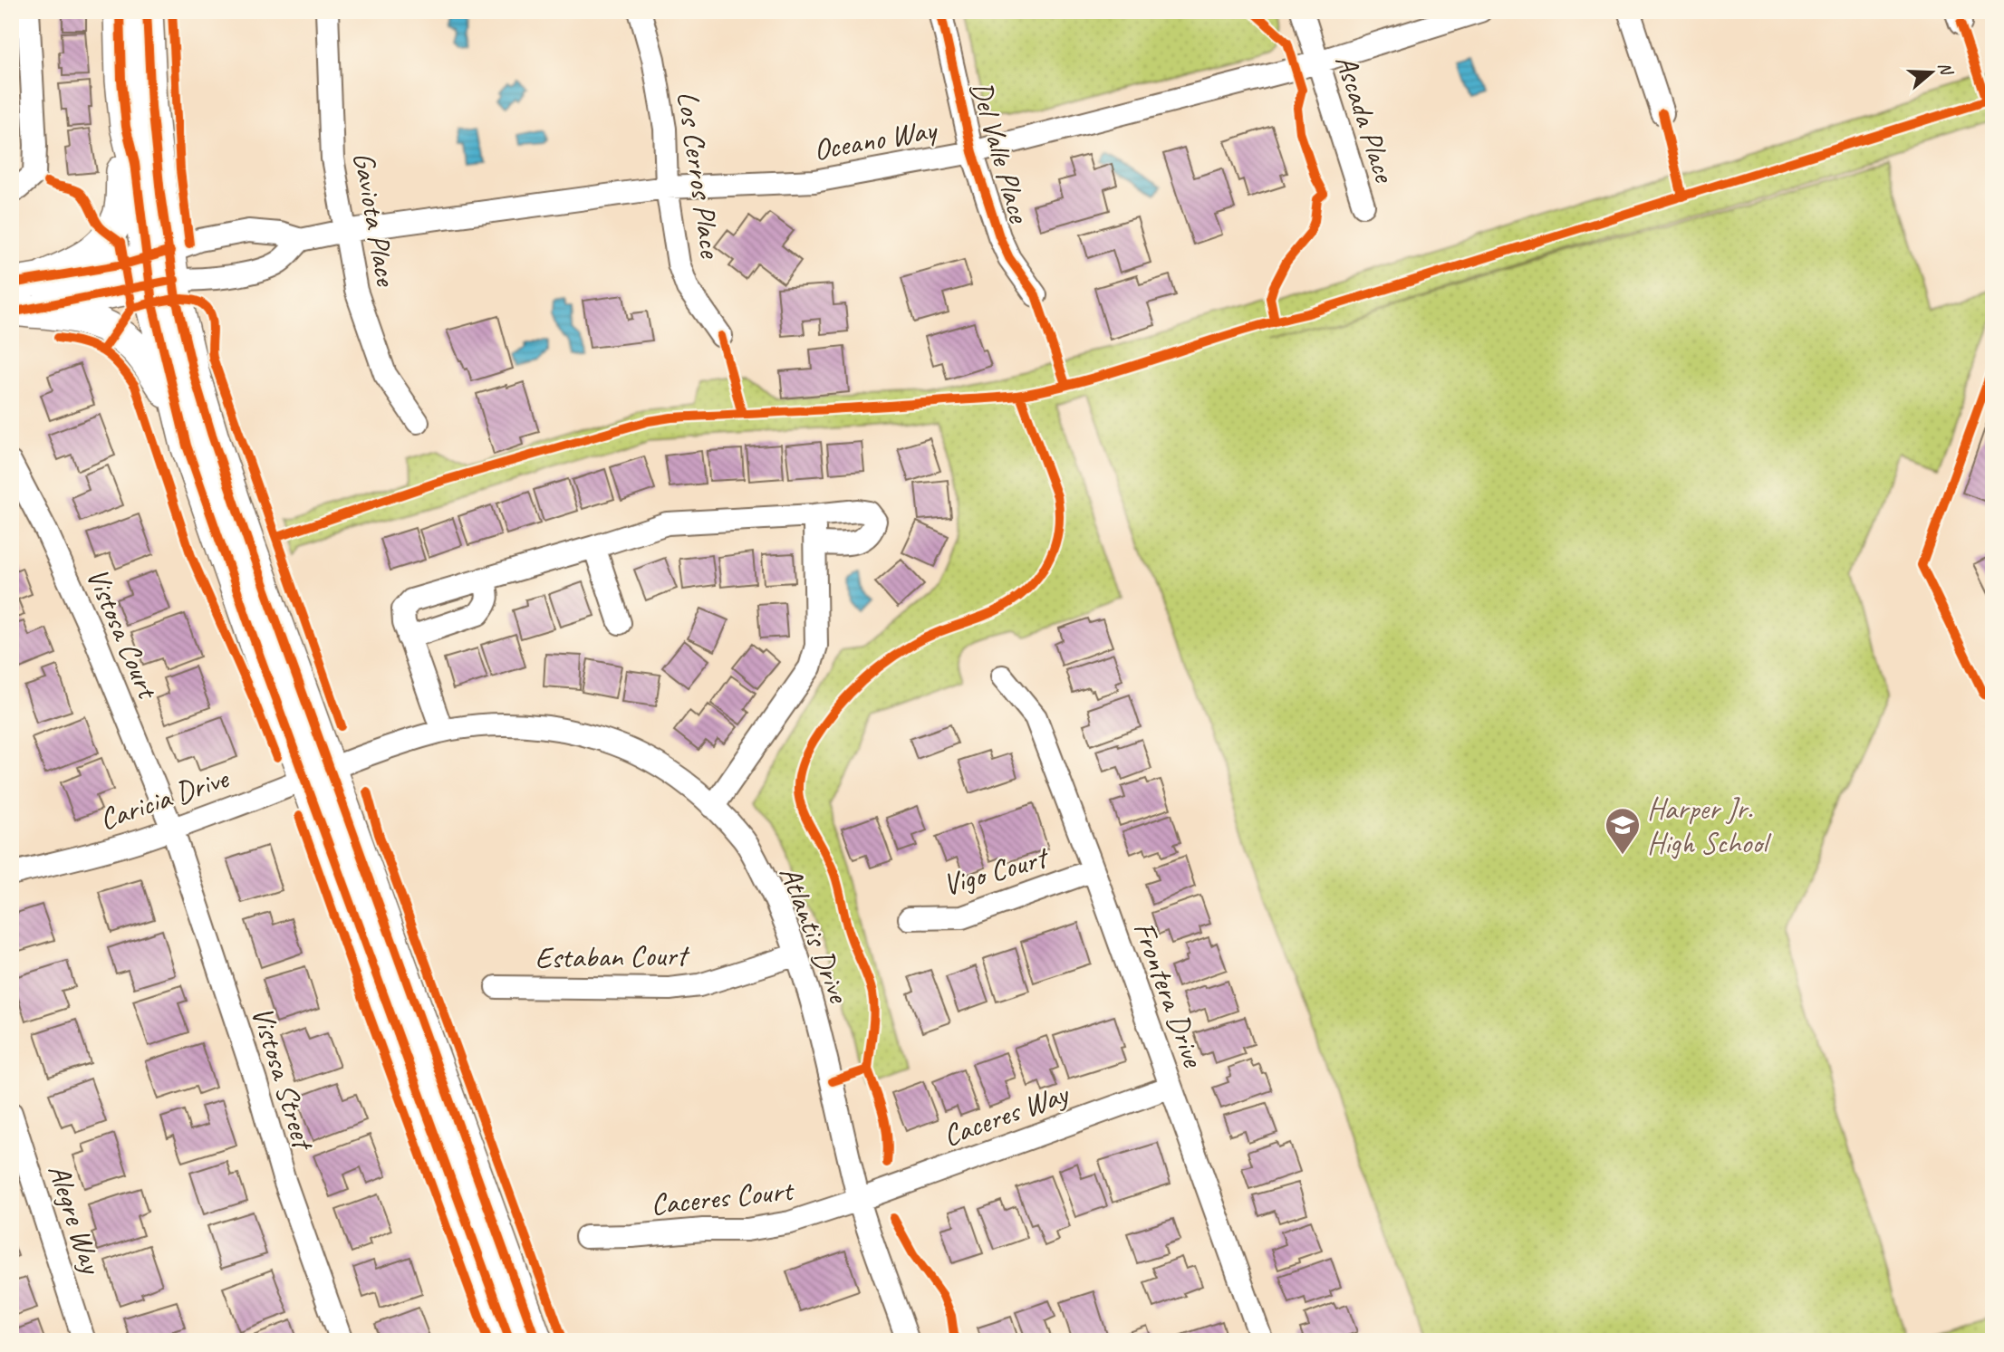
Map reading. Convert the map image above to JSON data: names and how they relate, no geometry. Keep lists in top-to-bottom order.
{
  "streets": {
    "street": [
      "Ascada Place",
      "Oceano Way",
      "Del Valle Place",
      "Los Cerros Place",
      "Gaviota Place",
      "Vistosa Court",
      "Caricia Drive",
      "Vigo Court",
      "Atlantis Drive",
      "Estaban Court",
      "Frontera Drive",
      "Vistosa Street",
      "Caceres Way",
      "Caceres Court",
      "Alegre Way"
    ]
  },
  "crossings": [
    ["Ascada Place", "Oceano Way"],
    ["Oceano Way", "Del Valle Place"],
    ["Oceano Way", "Los Cerros Place"],
    ["Oceano Way", "Gaviota Place"],
    ["Vistosa Court", "Caricia Drive"],
    ["Vistosa Court", "Vistosa Street"],
    ["Caricia Drive", "Atlantis Drive"],
    ["Caricia Drive", "Vistosa Street"],
    ["Vigo Court", "Frontera Drive"],
    ["Atlantis Drive", "Estaban Court"],
    ["Atlantis Drive", "Caceres Way"],
    ["Atlantis Drive", "Caceres Court"],
    ["Frontera Drive", "Caceres Way"],
    ["Caceres Way", "Caceres Court"]
  ],
  "places": {
    "school or university": ["Harper Jr. High School"]
  },
  "north": "right"
}
